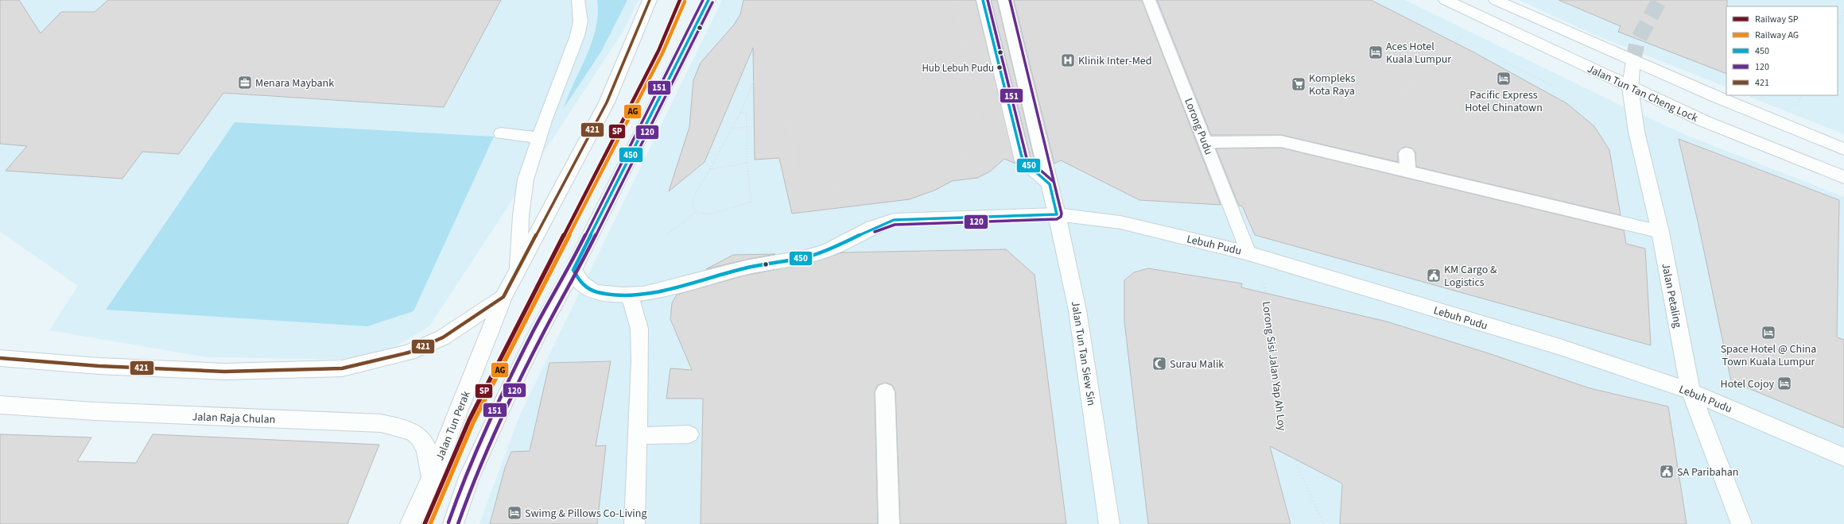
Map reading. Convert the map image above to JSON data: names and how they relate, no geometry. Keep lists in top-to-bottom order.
{
  "streets": {
    "main road": [
      "Jalan Tun Tan Cheng Lock",
      "Lebuh Pudu",
      "Jalan Petaling",
      "Jalan Tun Tan Siew Sin",
      "Jalan Raja Chulan",
      "Jalan Tun Perak"
    ],
    "lane": ["Lorong Pudu"],
    "path": ["Lorong Sisi Jalan Yap Ah Loy"]
  },
  "crossings": [
    ["Jalan Tun Tan Cheng Lock", "Jalan Petaling"],
    ["Lorong Pudu", "Lebuh Pudu"],
    ["Lorong Pudu", "Lorong Sisi Jalan Yap Ah Loy"],
    ["Lebuh Pudu", "Jalan Petaling"],
    ["Lebuh Pudu", "Jalan Tun Tan Siew Sin"],
    ["Lebuh Pudu", "Lorong Sisi Jalan Yap Ah Loy"],
    ["Jalan Raja Chulan", "Jalan Tun Perak"]
  ],
  "places": {
    "hotel": [
      "Aces Hotel Kuala Lumpur",
      "Pacific Express Hotel Chinatown",
      "Space Hotel @ China Town Kuala Lumpur",
      "Hotel Cojoy",
      "Swimg & Pillows Co-Living"
    ],
    "hospital": ["Klinik Inter-Med"],
    "other": ["Hub Lebuh Pudu"],
    "office": ["Menara Maybank"],
    "supermarket": ["Kompleks Kota Raya"],
    "public building": ["KM Cargo & Logistics", "SA Paribahan"],
    "mosque": ["Surau Malik"]
  },
  "lines": [
    "rail line SP",
    "transit line 450",
    "transit line 120",
    "transit line 421",
    "transit line 151",
    "rail line AG"
  ],
  "legend": [
    "Railway SP",
    "Railway AG",
    "450",
    "120",
    "421"
  ]
}
